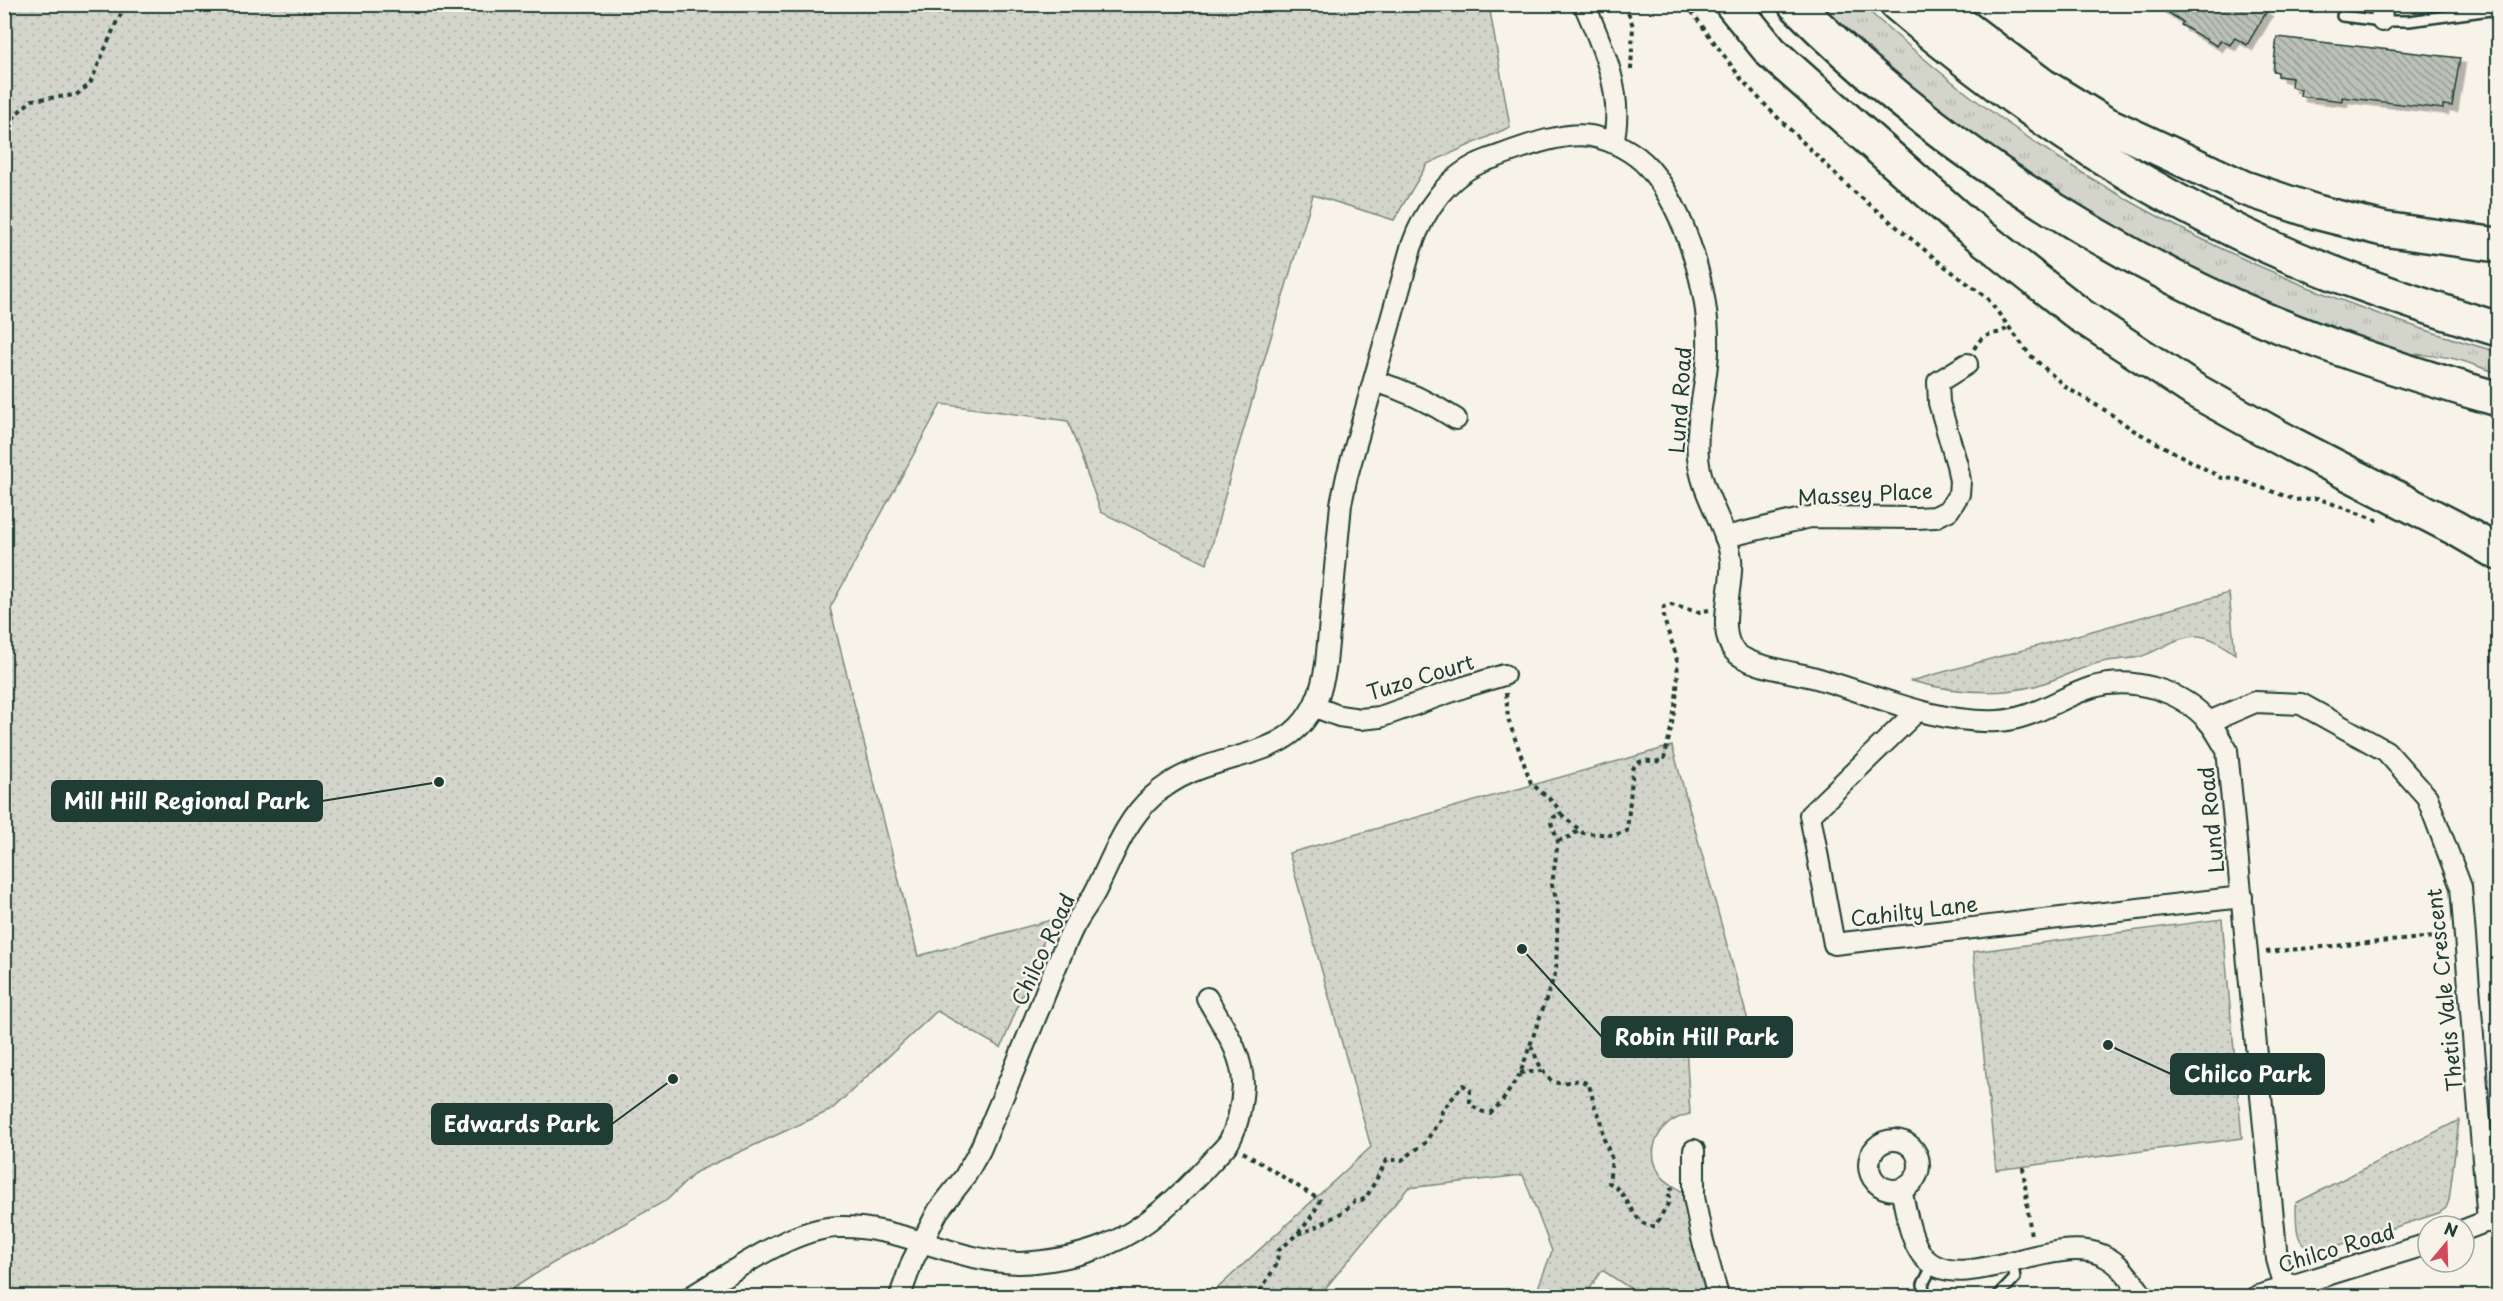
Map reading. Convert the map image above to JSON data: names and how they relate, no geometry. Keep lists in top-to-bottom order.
{
  "streets": {
    "street": [
      "Lund Road",
      "Massey Place",
      "Tuzo Court",
      "Cahilty Lane",
      "Chilco Road",
      "Thetis Vale Crescent"
    ]
  },
  "crossings": [
    ["Lund Road", "Massey Place"],
    ["Lund Road", "Tuzo Court"],
    ["Lund Road", "Cahilty Lane"],
    ["Lund Road", "Chilco Road"],
    ["Lund Road", "Thetis Vale Crescent"],
    ["Tuzo Court", "Chilco Road"]
  ],
  "places": [
    "Mill Hill Regional Park",
    "Robin Hill Park",
    "Chilco Park",
    "Edwards Park"
  ],
  "north": "top"
}
